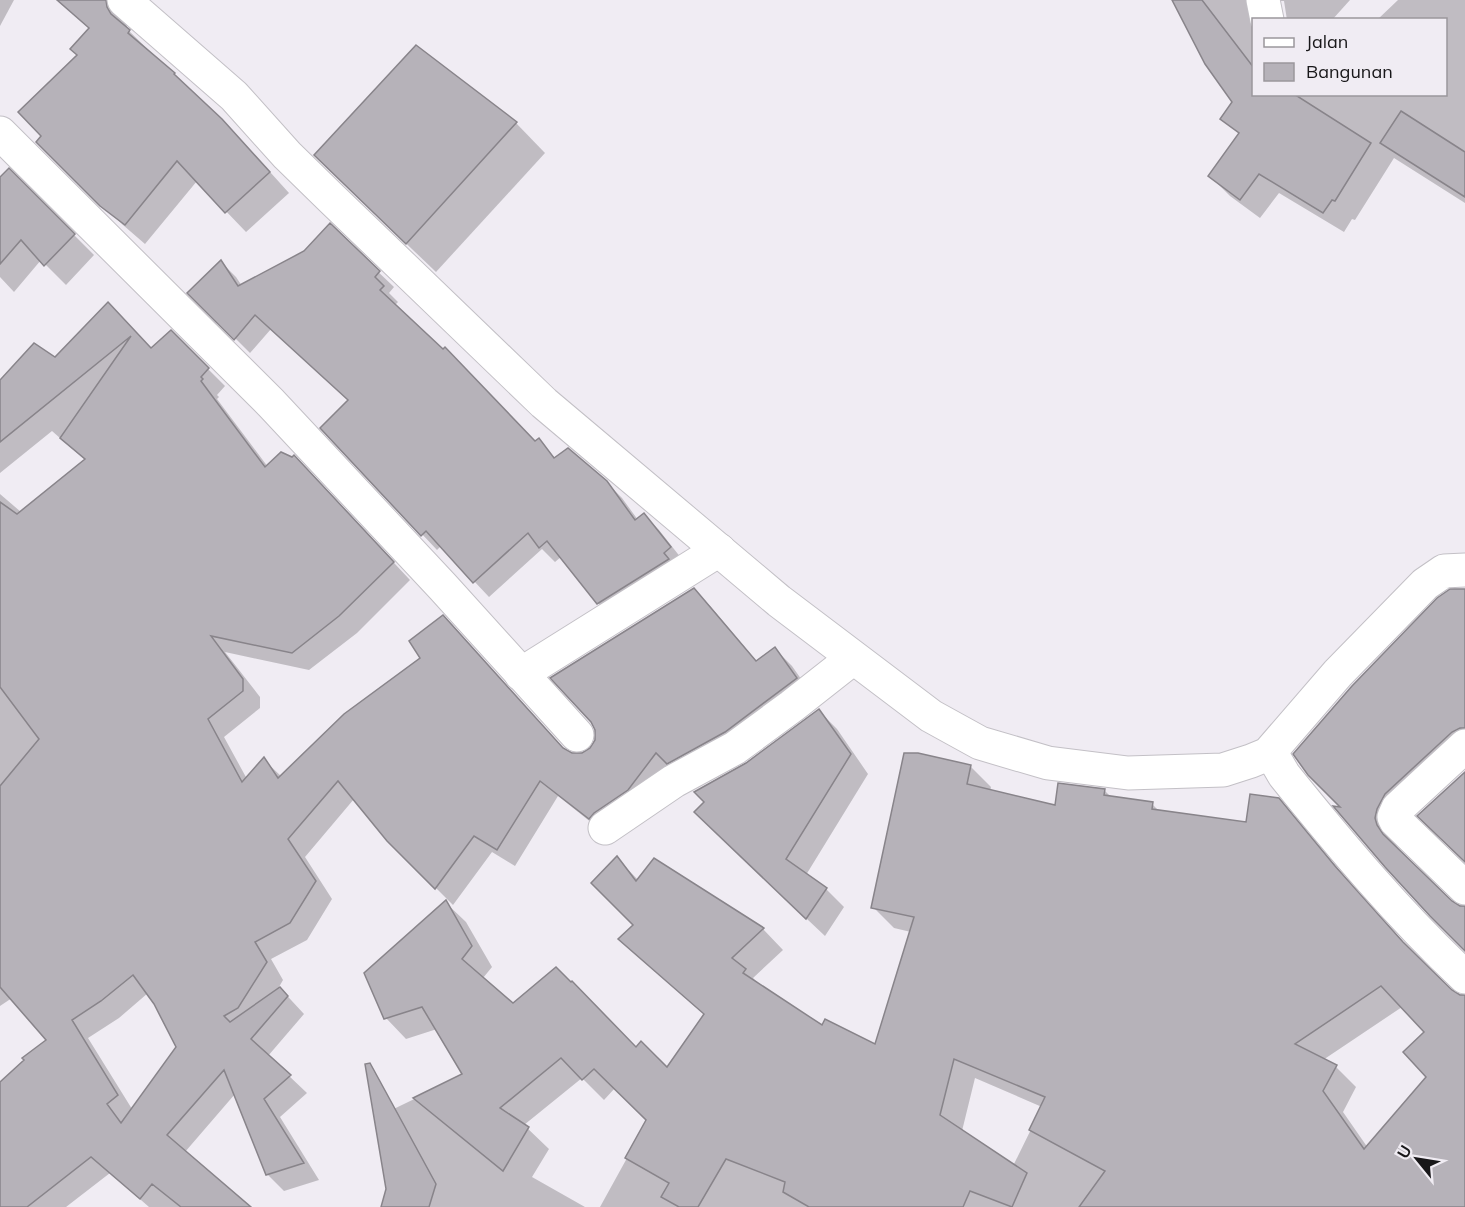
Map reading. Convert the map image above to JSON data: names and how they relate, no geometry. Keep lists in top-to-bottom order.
{
  "legend": ["Jalan", "Bangunan"],
  "north": "top left"
}
